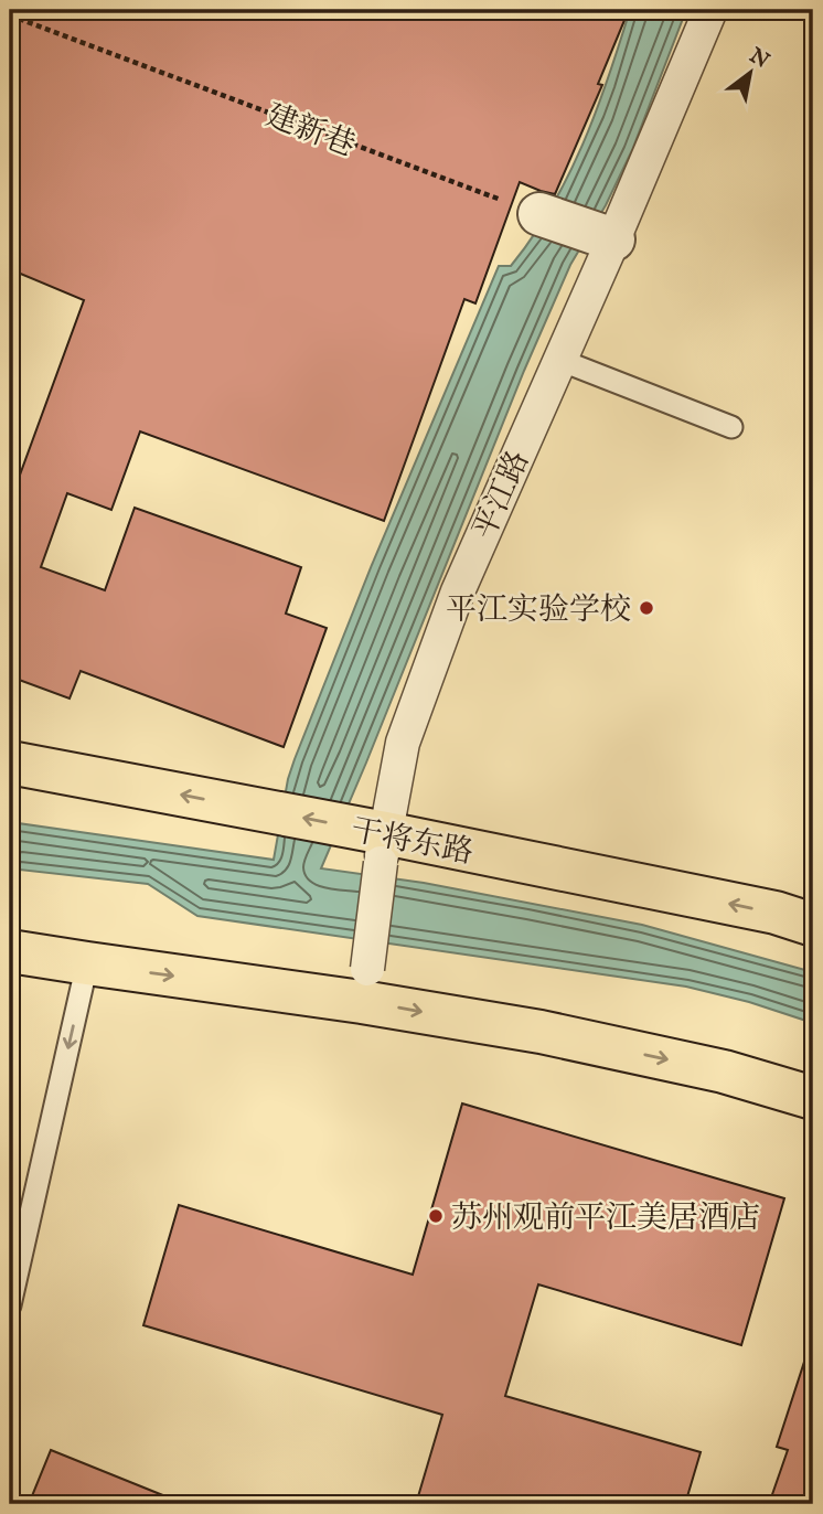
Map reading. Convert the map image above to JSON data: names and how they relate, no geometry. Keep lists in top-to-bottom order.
{
  "streets": {
    "main road": ["干将东路"],
    "street": ["平江路"],
    "path": ["建新巷"]
  },
  "crossings": [
    ["平江路", "干将东路"]
  ],
  "places": ["平江实验学校", "苏州观前平江美居酒店"],
  "north": "top right"
}
